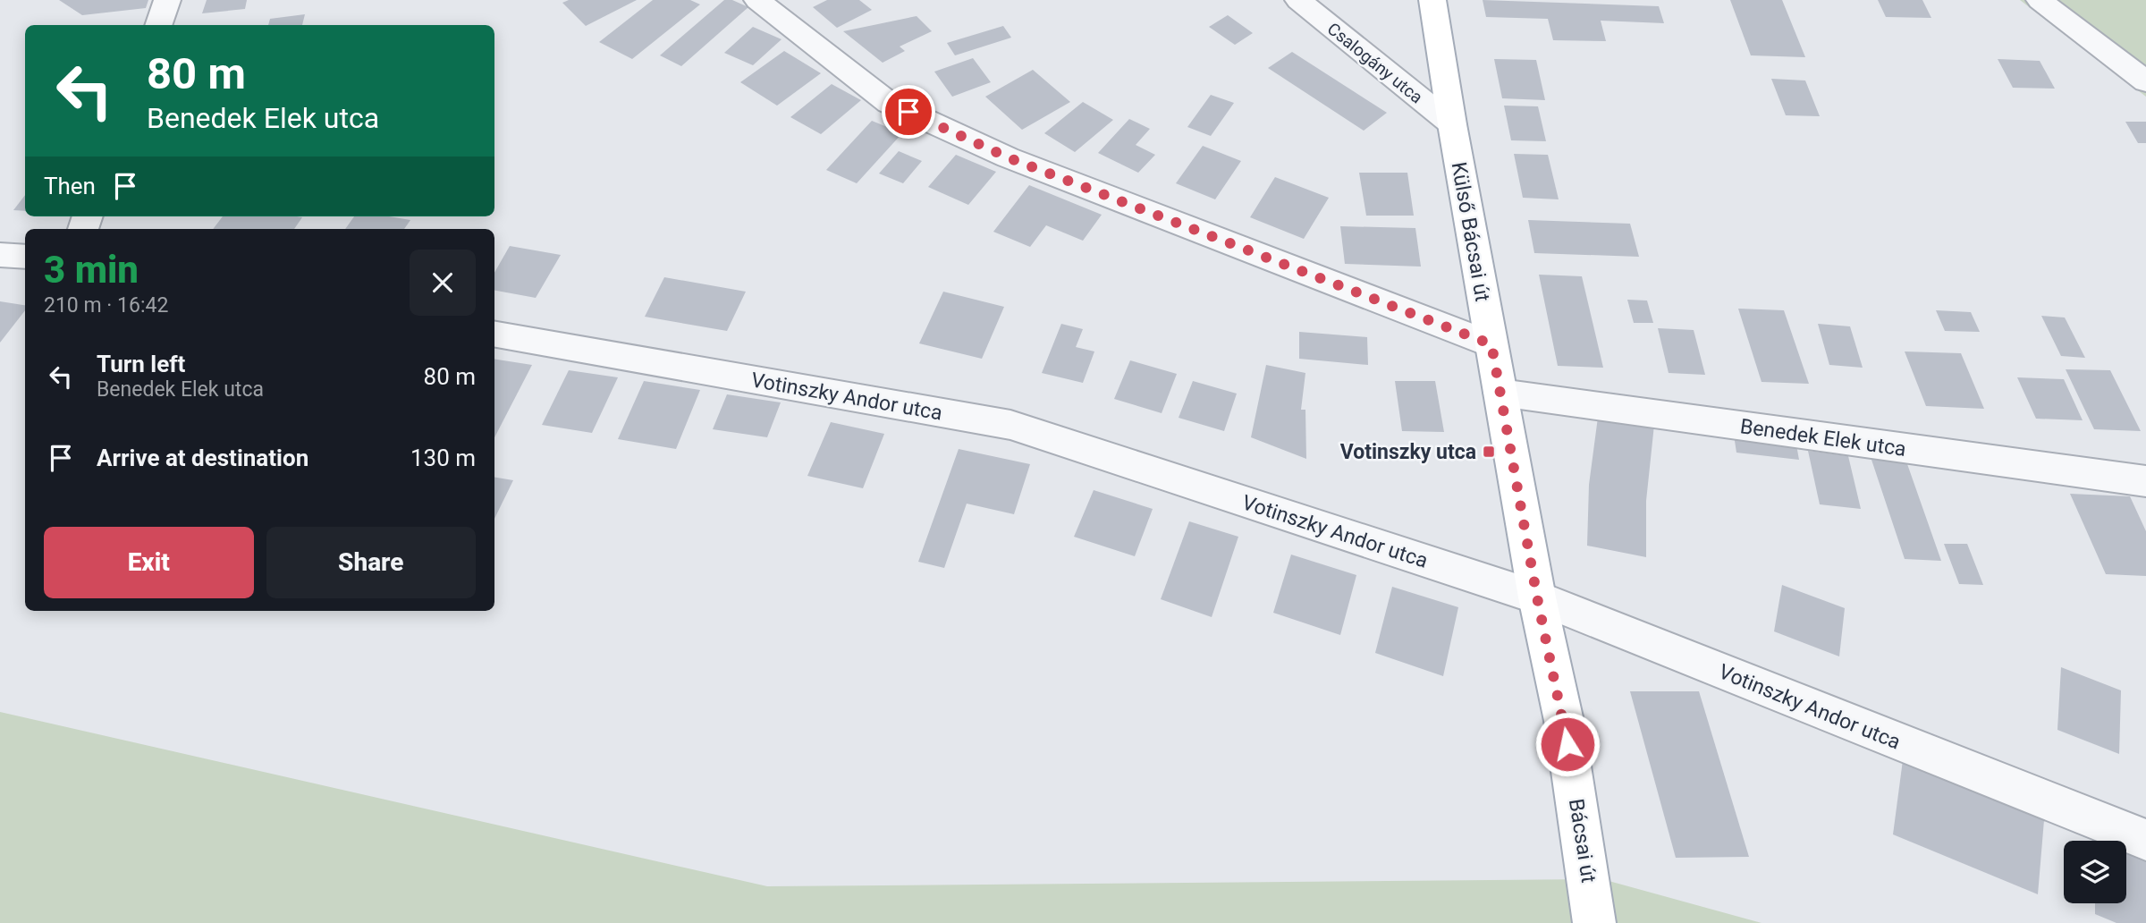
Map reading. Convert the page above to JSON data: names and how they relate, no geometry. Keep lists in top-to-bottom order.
{
  "streets": {
    "main road": ["Külső Bácsai út", "Bácsai út"],
    "street": ["Csalogány utca", "Votinszky Andor utca", "Benedek Elek utca"]
  },
  "crossings": [
    ["Csalogány utca", "Külső Bácsai út"],
    ["Külső Bácsai út", "Votinszky Andor utca"],
    ["Külső Bácsai út", "Benedek Elek utca"],
    ["Külső Bácsai út", "Bácsai út"]
  ],
  "places": {
    "transit": ["Votinszky utca"]
  },
  "page": {
    "turn": ["80 m", "Benedek Elek utca"],
    "then": "Then",
    "heading": ["3 min", "210 m · 16:42"],
    "list": [
      {
        "name": "Turn left",
        "note": "Benedek Elek utca",
        "value": "80 m"
      },
      {
        "name": "Arrive at destination",
        "value": "130 m"
      }
    ],
    "buttons": ["Exit", "Share"]
  }
}
